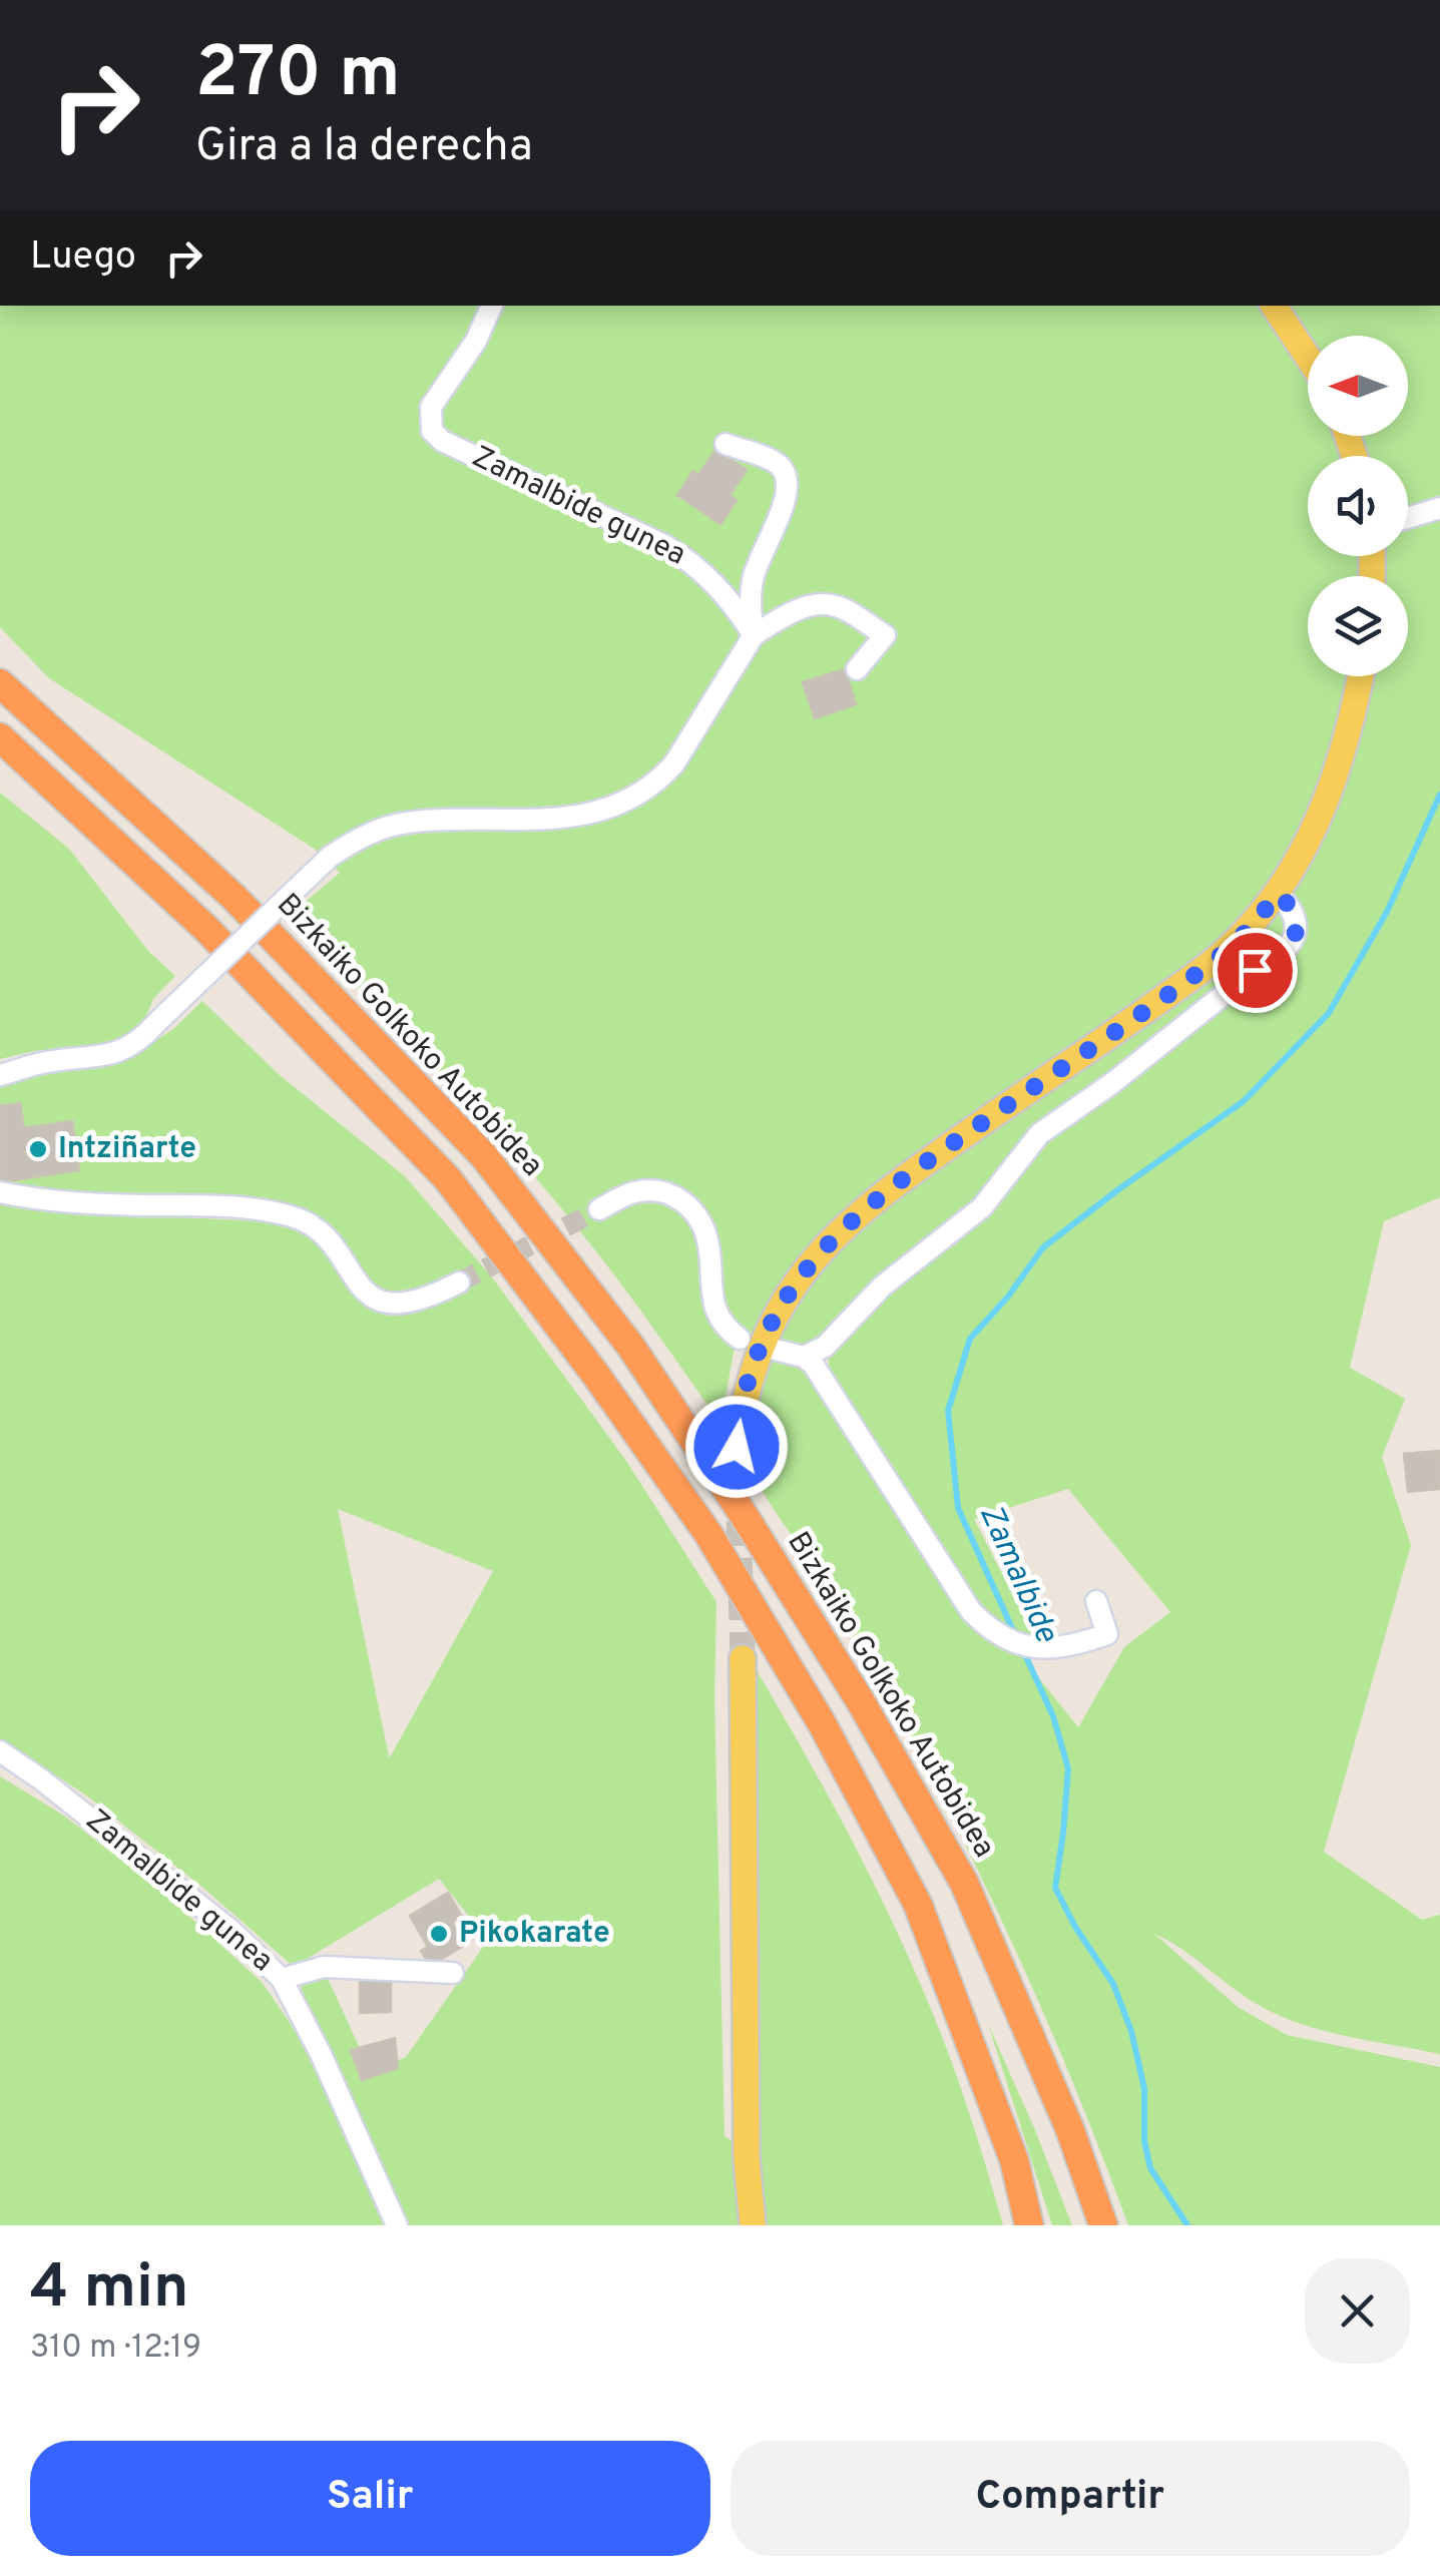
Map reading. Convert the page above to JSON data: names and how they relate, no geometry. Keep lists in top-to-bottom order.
{
  "streets": {
    "highway": ["Bizkaiko Golkoko Autobidea"],
    "street": ["Zamalbide gunea"]
  },
  "water": ["Zamalbide"],
  "places": ["Intziñarte", "Pikokarate"],
  "north": "left",
  "page": {
    "turn": ["270 m", "Gira a la derecha"],
    "then": "Luego",
    "heading": ["4 min", "310 m · 12:19"],
    "buttons": ["Salir", "Compartir"]
  }
}
